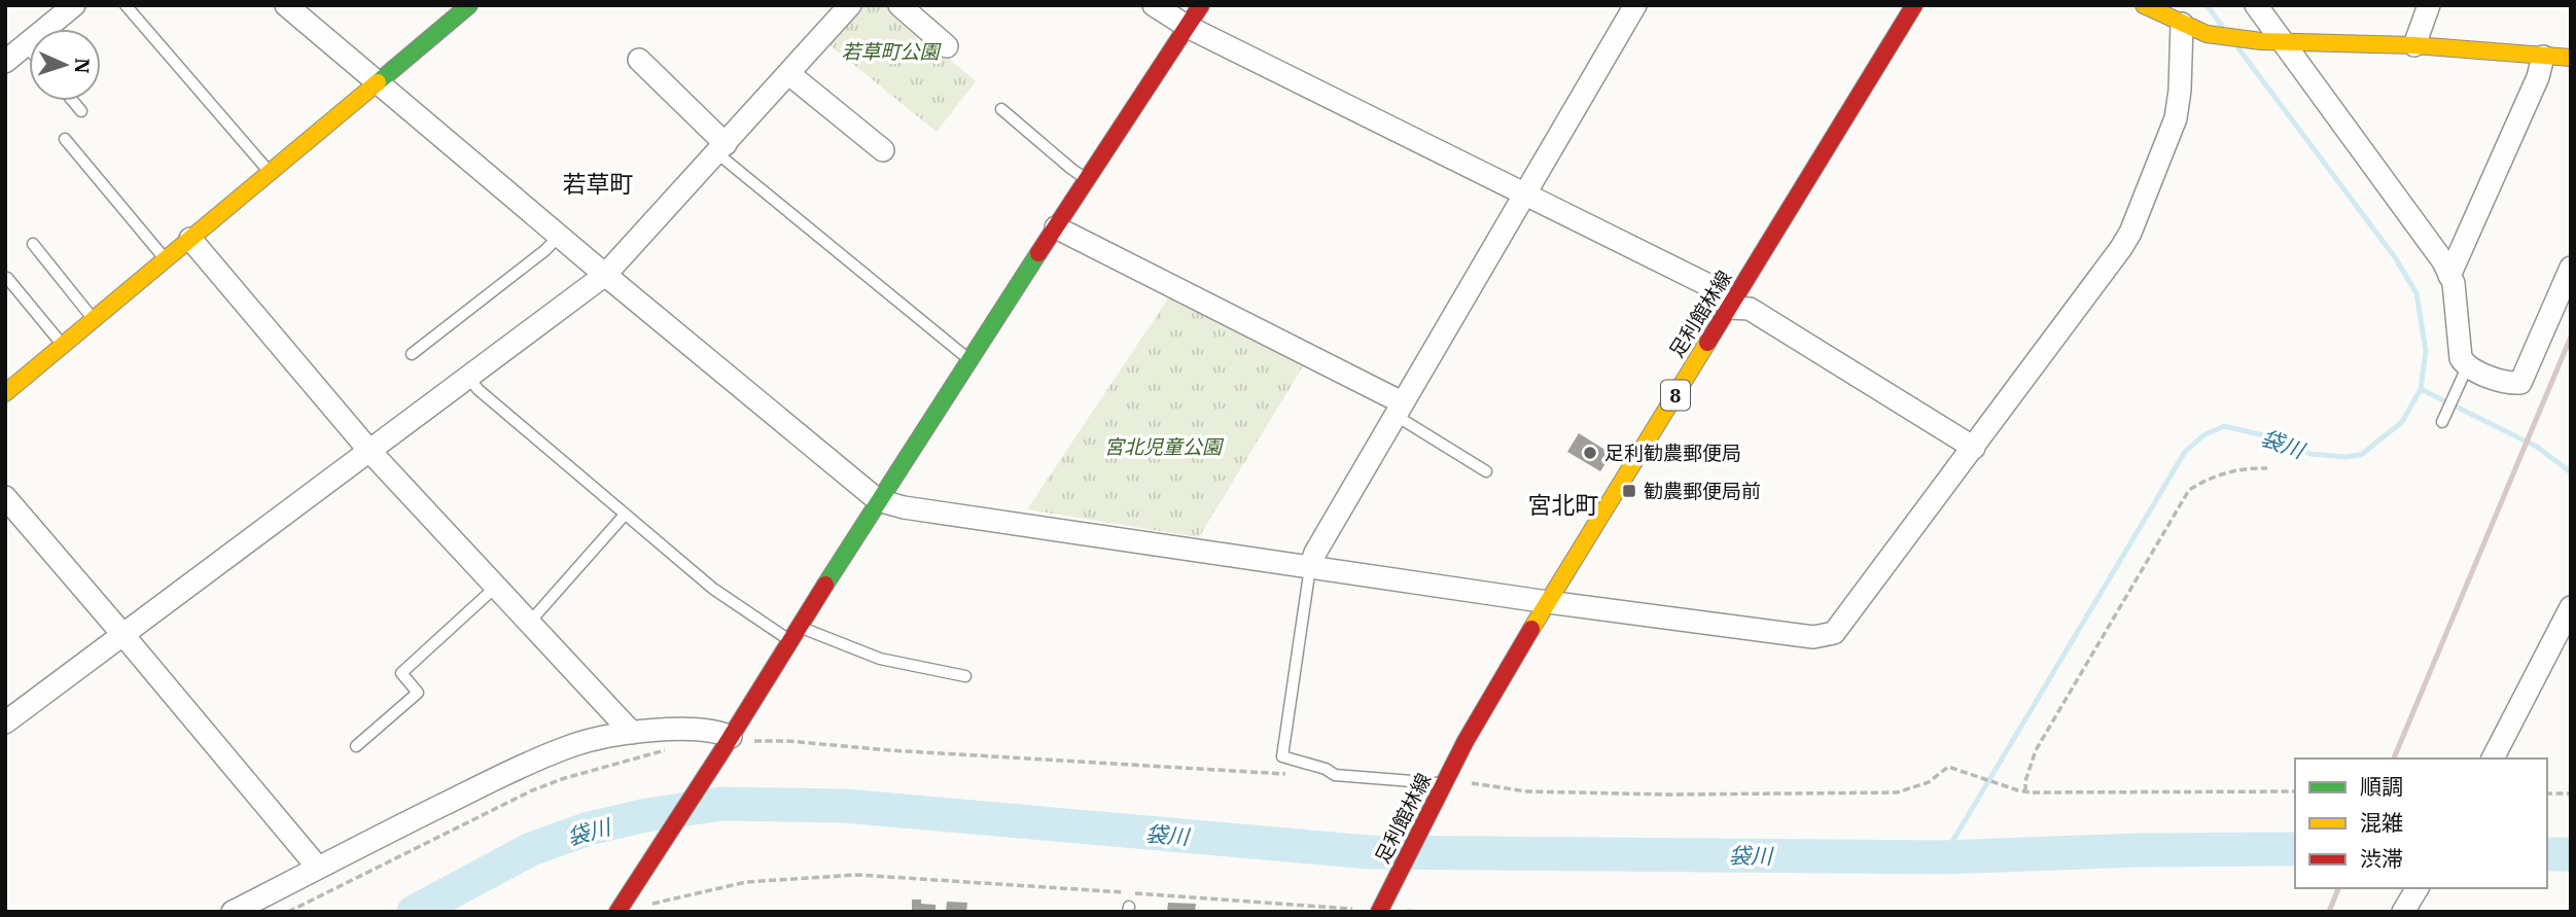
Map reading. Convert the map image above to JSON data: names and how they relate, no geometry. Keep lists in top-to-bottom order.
{
  "streets": {
    "street": ["足利館林線", "8"]
  },
  "districts": ["若草町", "宮北町"],
  "water": ["袋川"],
  "parks": ["若草町公園", "宮北児童公園"],
  "places": {
    "other": ["足利勧農郵便局"],
    "transit": ["勧農郵便局前"]
  },
  "legend": ["順調", "混雑", "渋滞"],
  "north": "right"
}
